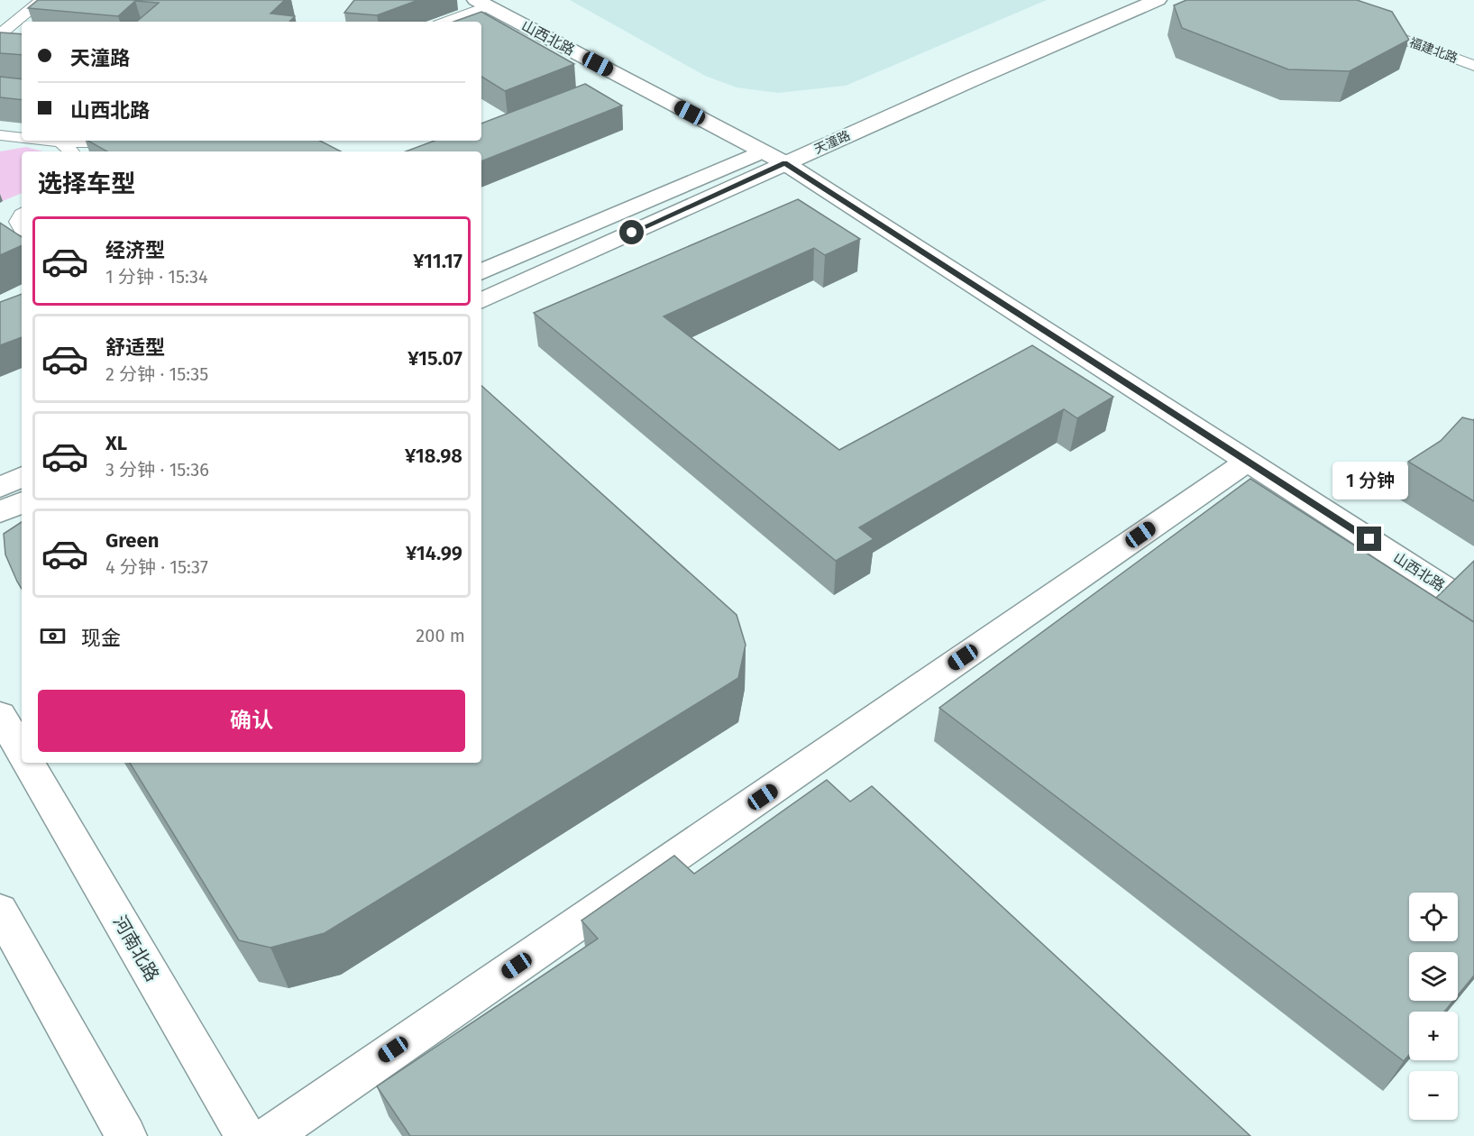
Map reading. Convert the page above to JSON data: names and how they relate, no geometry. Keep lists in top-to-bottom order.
{
  "streets": {
    "main road": ["山西北路", "天潼路", "河南北路"],
    "lane": ["福建北路"]
  },
  "crossings": [
    ["山西北路", "天潼路"]
  ],
  "page": {
    "banner": ["天潼路", "山西北路"],
    "heading": "选择车型",
    "list": [
      {
        "name": "经济型",
        "note": "1 分钟 · 15:34",
        "value": "¥11.17"
      },
      {
        "name": "舒适型",
        "note": "2 分钟 · 15:35",
        "value": "¥15.07"
      },
      {
        "name": "XL",
        "note": "3 分钟 · 15:36",
        "value": "¥18.98"
      },
      {
        "name": "Green",
        "note": "4 分钟 · 15:37",
        "value": "¥14.99"
      }
    ],
    "bubble": "1 分钟",
    "pay": ["现金", "200 m"],
    "buttons": "确认",
    "map_buttons": ["+", "−"]
  }
}
